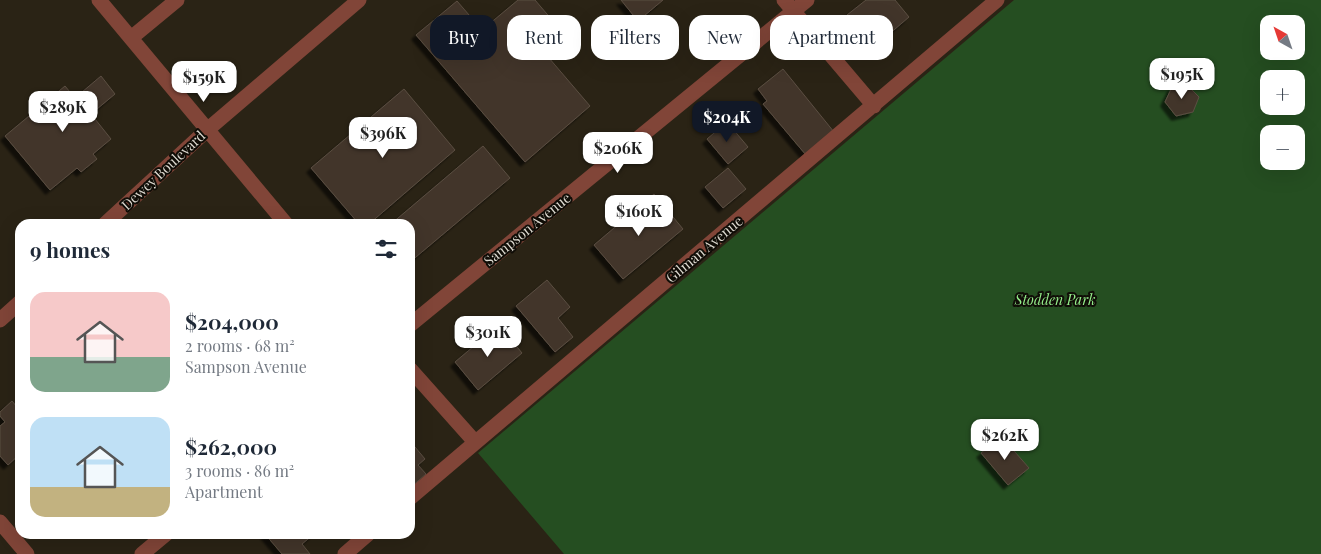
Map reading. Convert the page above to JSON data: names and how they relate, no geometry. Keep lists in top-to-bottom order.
{
  "streets": {
    "street": ["Dewey Boulevard", "Sampson Avenue", "Gilman Avenue"]
  },
  "parks": ["Stodden Park"],
  "north": "top left",
  "page": {
    "map_buttons": ["+", "−"],
    "chip": [
      "Buy",
      "Rent",
      "Filters",
      "New",
      "Apartment"
    ],
    "price": [
      "$195K",
      "$159K",
      "$289K",
      "$204K",
      "$396K",
      "$206K",
      "$160K",
      "$301K",
      "$262K"
    ],
    "heading": "9 homes",
    "list": [
      {
        "name": "$204,000",
        "note": "2 rooms · 68 m² · Sampson Avenue"
      },
      {
        "name": "$262,000",
        "note": "3 rooms · 86 m² · Apartment"
      }
    ]
  }
}
